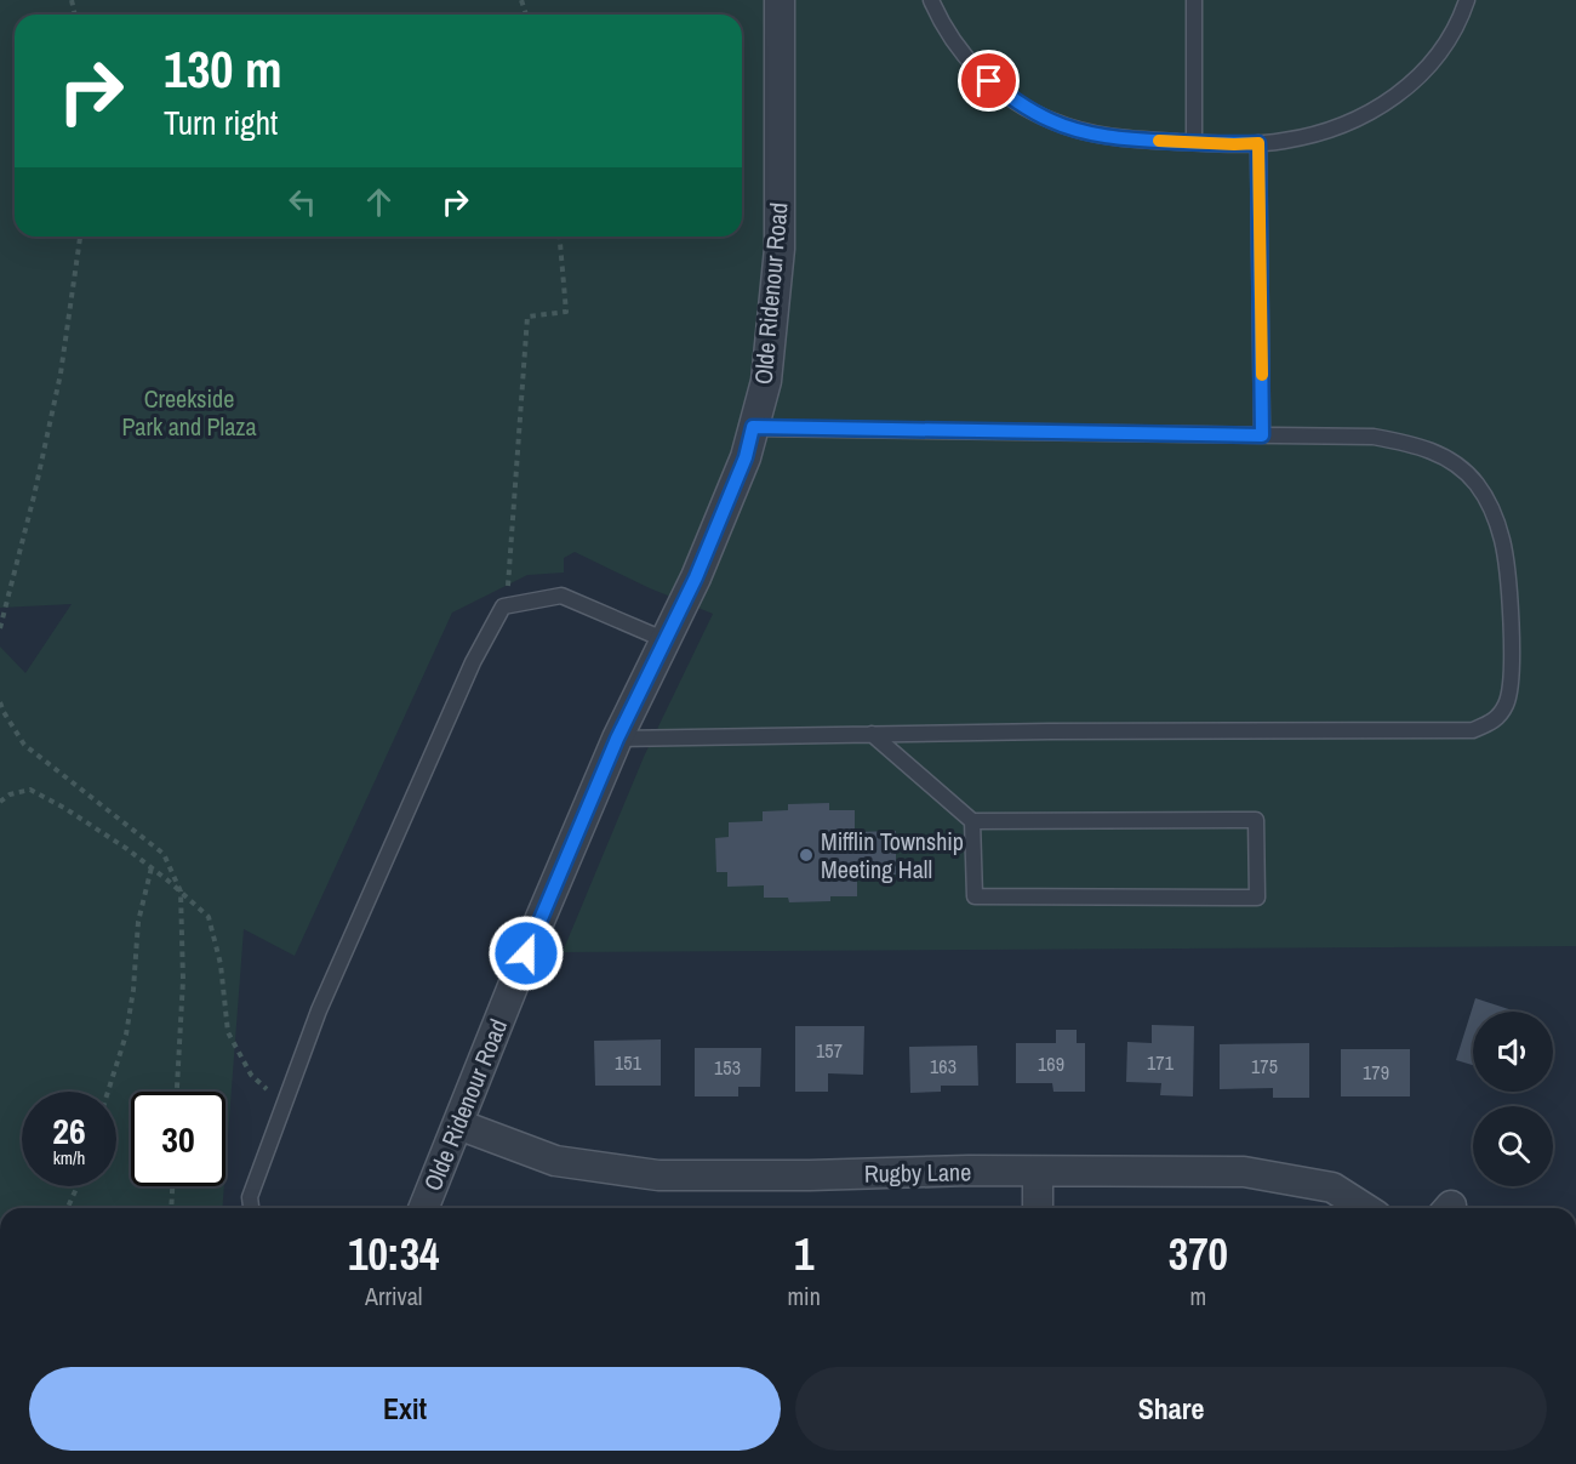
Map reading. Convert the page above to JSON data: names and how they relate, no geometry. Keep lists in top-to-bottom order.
{
  "streets": {
    "street": ["Olde Ridenour Road", "Rugby Lane"]
  },
  "crossings": [
    ["Olde Ridenour Road", "Rugby Lane"]
  ],
  "parks": ["Creekside Park and Plaza"],
  "places": ["Mifflin Township Meeting Hall"],
  "house_numbers": [
    "157",
    "151",
    "171",
    "169",
    "163",
    "175",
    "153",
    "179"
  ],
  "page": {
    "turn": ["130 m", "Turn right"],
    "speed": "26 km/h",
    "limit": "30",
    "eta": [
      "10:34",
      "Arrival",
      "1",
      "min",
      "370",
      "m"
    ],
    "buttons": ["Exit", "Share"]
  }
}
